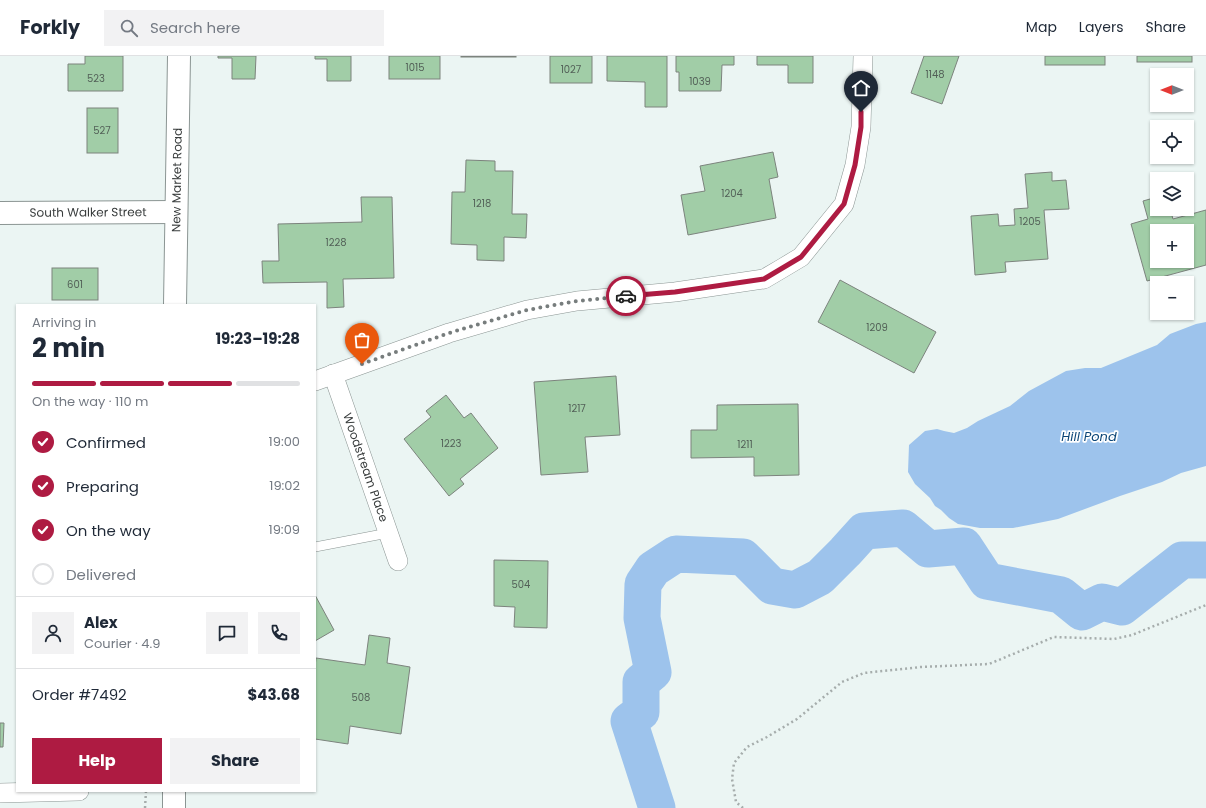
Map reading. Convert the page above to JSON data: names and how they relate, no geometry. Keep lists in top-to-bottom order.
{
  "streets": {
    "street": ["New Market Road", "South Walker Street", "Woodstream Place"]
  },
  "crossings": [
    ["New Market Road", "South Walker Street"]
  ],
  "water": ["Hill Pond"],
  "house_numbers": [
    "1015",
    "1027",
    "1148",
    "523",
    "1039",
    "527",
    "1204",
    "1218",
    "1205",
    "1228",
    "601",
    "1209",
    "1217",
    "1223",
    "1211",
    "504",
    "508"
  ],
  "north": "left",
  "page": {
    "header": "Forkly",
    "search": "Search here",
    "nav": ["Map", "Layers", "Share"],
    "map_buttons": ["+", "−"],
    "heading": ["2 min", "Arriving in", "19:23–19:28"],
    "panel": [
      "Alex",
      "Courier · 4.9",
      "Order #7492",
      "$43.68"
    ],
    "bar": "On the way · 110 m",
    "list": [
      ["Confirmed", "19:00"],
      ["Preparing", "19:02"],
      ["On the way", "19:09"],
      "Delivered"
    ],
    "buttons": ["Help", "Share"]
  }
}
